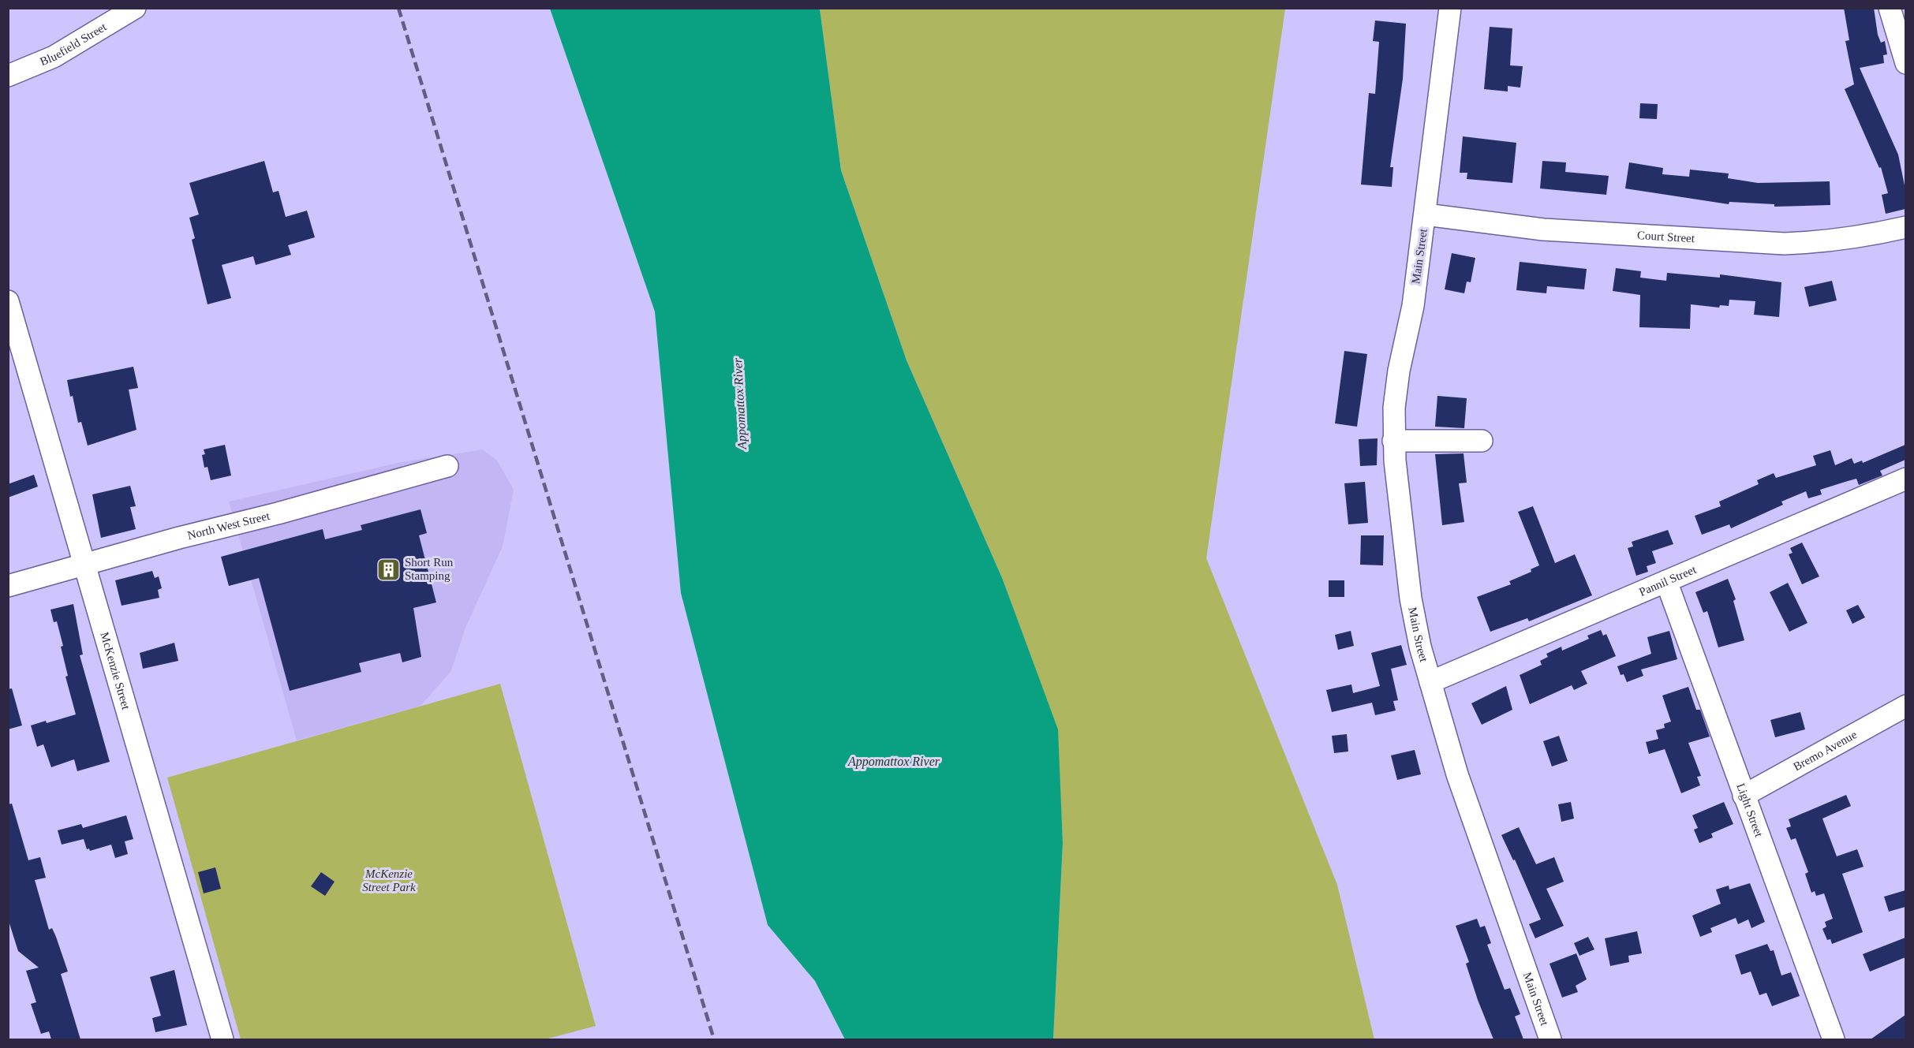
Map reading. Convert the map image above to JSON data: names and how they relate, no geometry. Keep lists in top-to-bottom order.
{
  "streets": {
    "street": [
      "Bluefield Street",
      "Court Street",
      "Main Street",
      "North West Street",
      "Pannil Street",
      "McKenzie Street",
      "Bremo Avenue",
      "Light Street"
    ]
  },
  "crossings": [
    ["Court Street", "Main Street"],
    ["Main Street", "Pannil Street"],
    ["North West Street", "McKenzie Street"],
    ["Pannil Street", "Light Street"],
    ["Bremo Avenue", "Light Street"]
  ],
  "water": ["Appomattox River"],
  "parks": ["McKenzie Street Park"],
  "places": {
    "building": ["Short Run Stamping"]
  }
}
